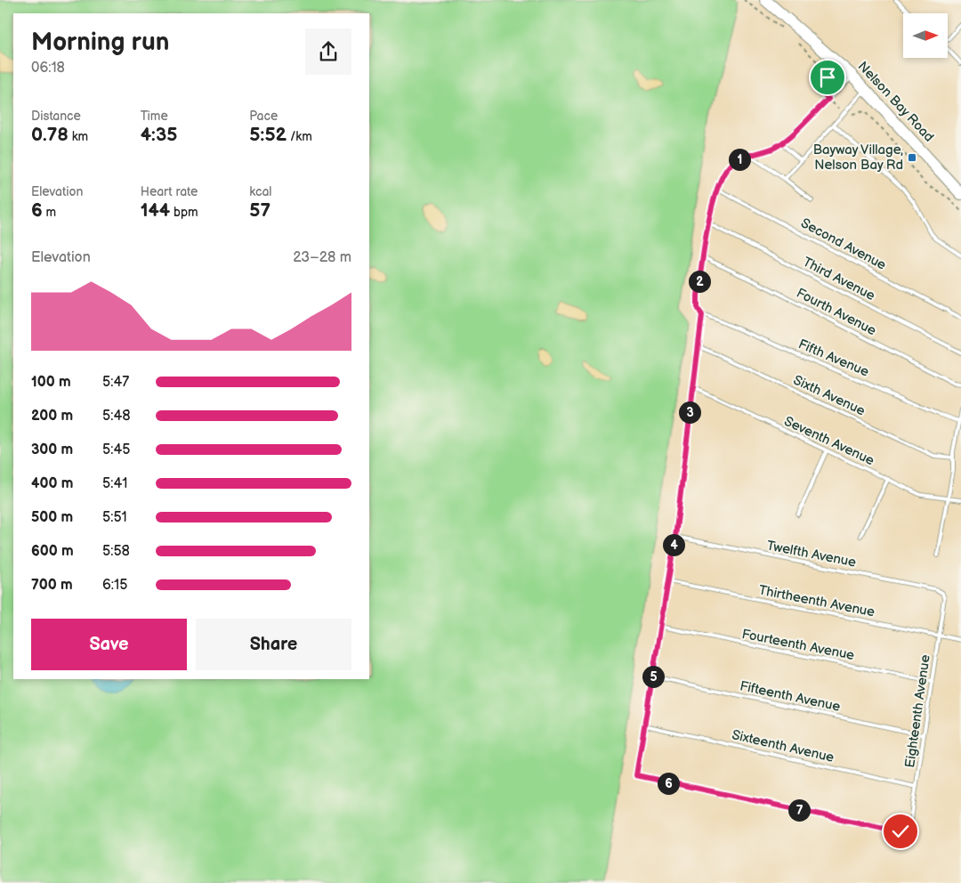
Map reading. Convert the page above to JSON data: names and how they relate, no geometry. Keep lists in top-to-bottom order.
{
  "streets": {
    "main road": ["Nelson Bay Road"],
    "lane": [
      "Second Avenue",
      "Third Avenue",
      "Fourth Avenue",
      "Fifth Avenue",
      "Sixth Avenue",
      "Seventh Avenue",
      "Twelfth Avenue",
      "Thirtheenth Avenue",
      "Fourteenth Avenue",
      "Fifteenth Avenue",
      "Eighteenth Avenue",
      "Sixteenth Avenue"
    ]
  },
  "crossings": [
    ["Twelfth Avenue", "Eighteenth Avenue"],
    ["Thirtheenth Avenue", "Eighteenth Avenue"],
    ["Fourteenth Avenue", "Eighteenth Avenue"],
    ["Fifteenth Avenue", "Eighteenth Avenue"],
    ["Eighteenth Avenue", "Sixteenth Avenue"]
  ],
  "places": {
    "transit": ["Bayway Village, Nelson Bay Rd"]
  },
  "north": "right",
  "page": {
    "heading": ["Morning run", "06:18"],
    "stats": [
      ["Distance", "0.78 km"],
      ["Time", "4:35"],
      ["Pace", "5:52 /km"],
      ["Elevation", "6 m"],
      ["Heart rate", "144 bpm"],
      ["kcal", "57"]
    ],
    "pins": [
      "1",
      "2",
      "3",
      "4",
      "5",
      "6",
      "7"
    ],
    "chart": ["Elevation", "23–28 m"],
    "list": [
      {
        "name": "100 m",
        "note": "5:47"
      },
      {
        "name": "200 m",
        "note": "5:48"
      },
      {
        "name": "300 m",
        "note": "5:45"
      },
      {
        "name": "400 m",
        "note": "5:41"
      },
      {
        "name": "500 m",
        "note": "5:51"
      },
      {
        "name": "600 m",
        "note": "5:58"
      },
      {
        "name": "700 m",
        "note": "6:15"
      }
    ],
    "buttons": ["Save", "Share"]
  }
}
